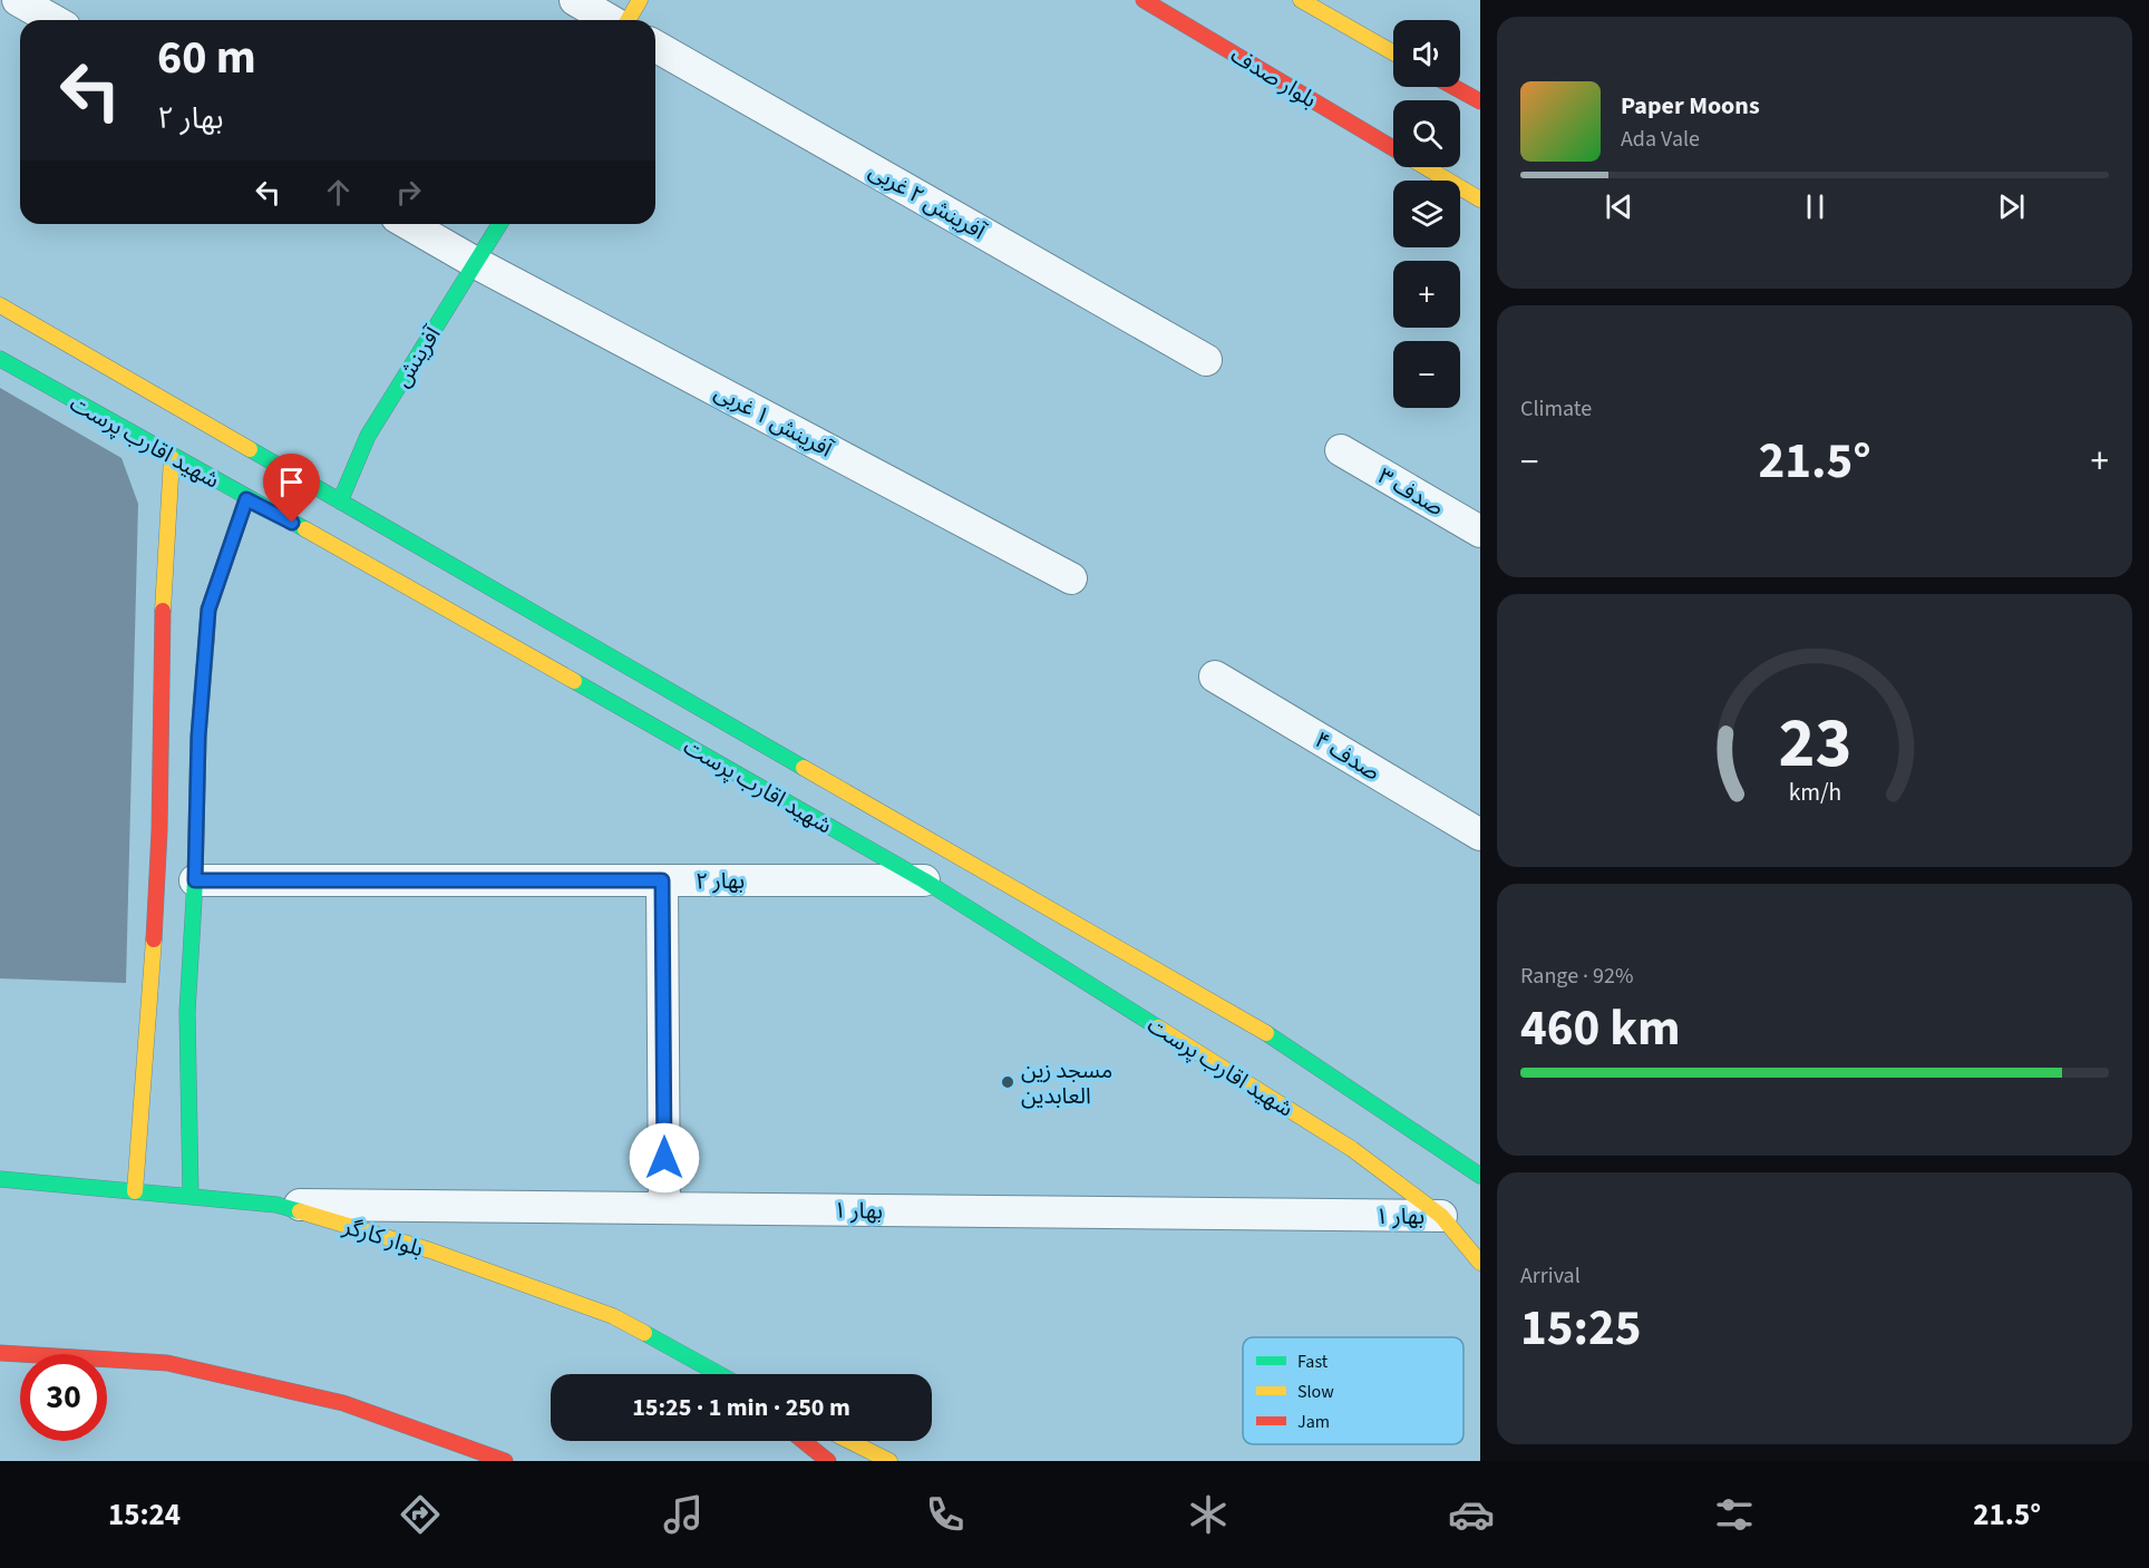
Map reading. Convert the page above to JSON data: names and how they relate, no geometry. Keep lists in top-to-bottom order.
{
  "streets": {
    "main road": [
      "بلوار صدف",
      "آفرینش",
      "شهید اقارب پرست",
      "بلوار کارگر"
    ],
    "street": [
      "آفرینش ۲ غربی",
      "آفرینش ۱ غربی",
      "صدف ۳",
      "صدف ۴",
      "بهار ۲",
      "بهار ۱"
    ]
  },
  "crossings": [
    ["آفرینش", "آفرینش ۱ غربی"],
    ["آفرینش", "شهید اقارب پرست"],
    ["شهید اقارب پرست", "بهار ۲"],
    ["شهید اقارب پرست", "بهار ۱"],
    ["بهار ۱", "بلوار کارگر"]
  ],
  "places": ["مسجد زین العابدین"],
  "legend": ["Fast", "Slow", "Jam"],
  "page": {
    "map_buttons": ["+", "−"],
    "turn": ["60 m", "بهار ۲"],
    "song": ["Paper Moons", "Ada Vale"],
    "tile": [
      "Climate",
      ["Range · 92%", "460 km"],
      ["Arrival", "15:25"]
    ],
    "heat": ["−", "21.5°", "+"],
    "limit": "30",
    "trip": "15:25 · 1 min · 250 m",
    "tabs": ["15:24", "21.5°"],
    "gauge": ["23", "km/h"]
  }
}
